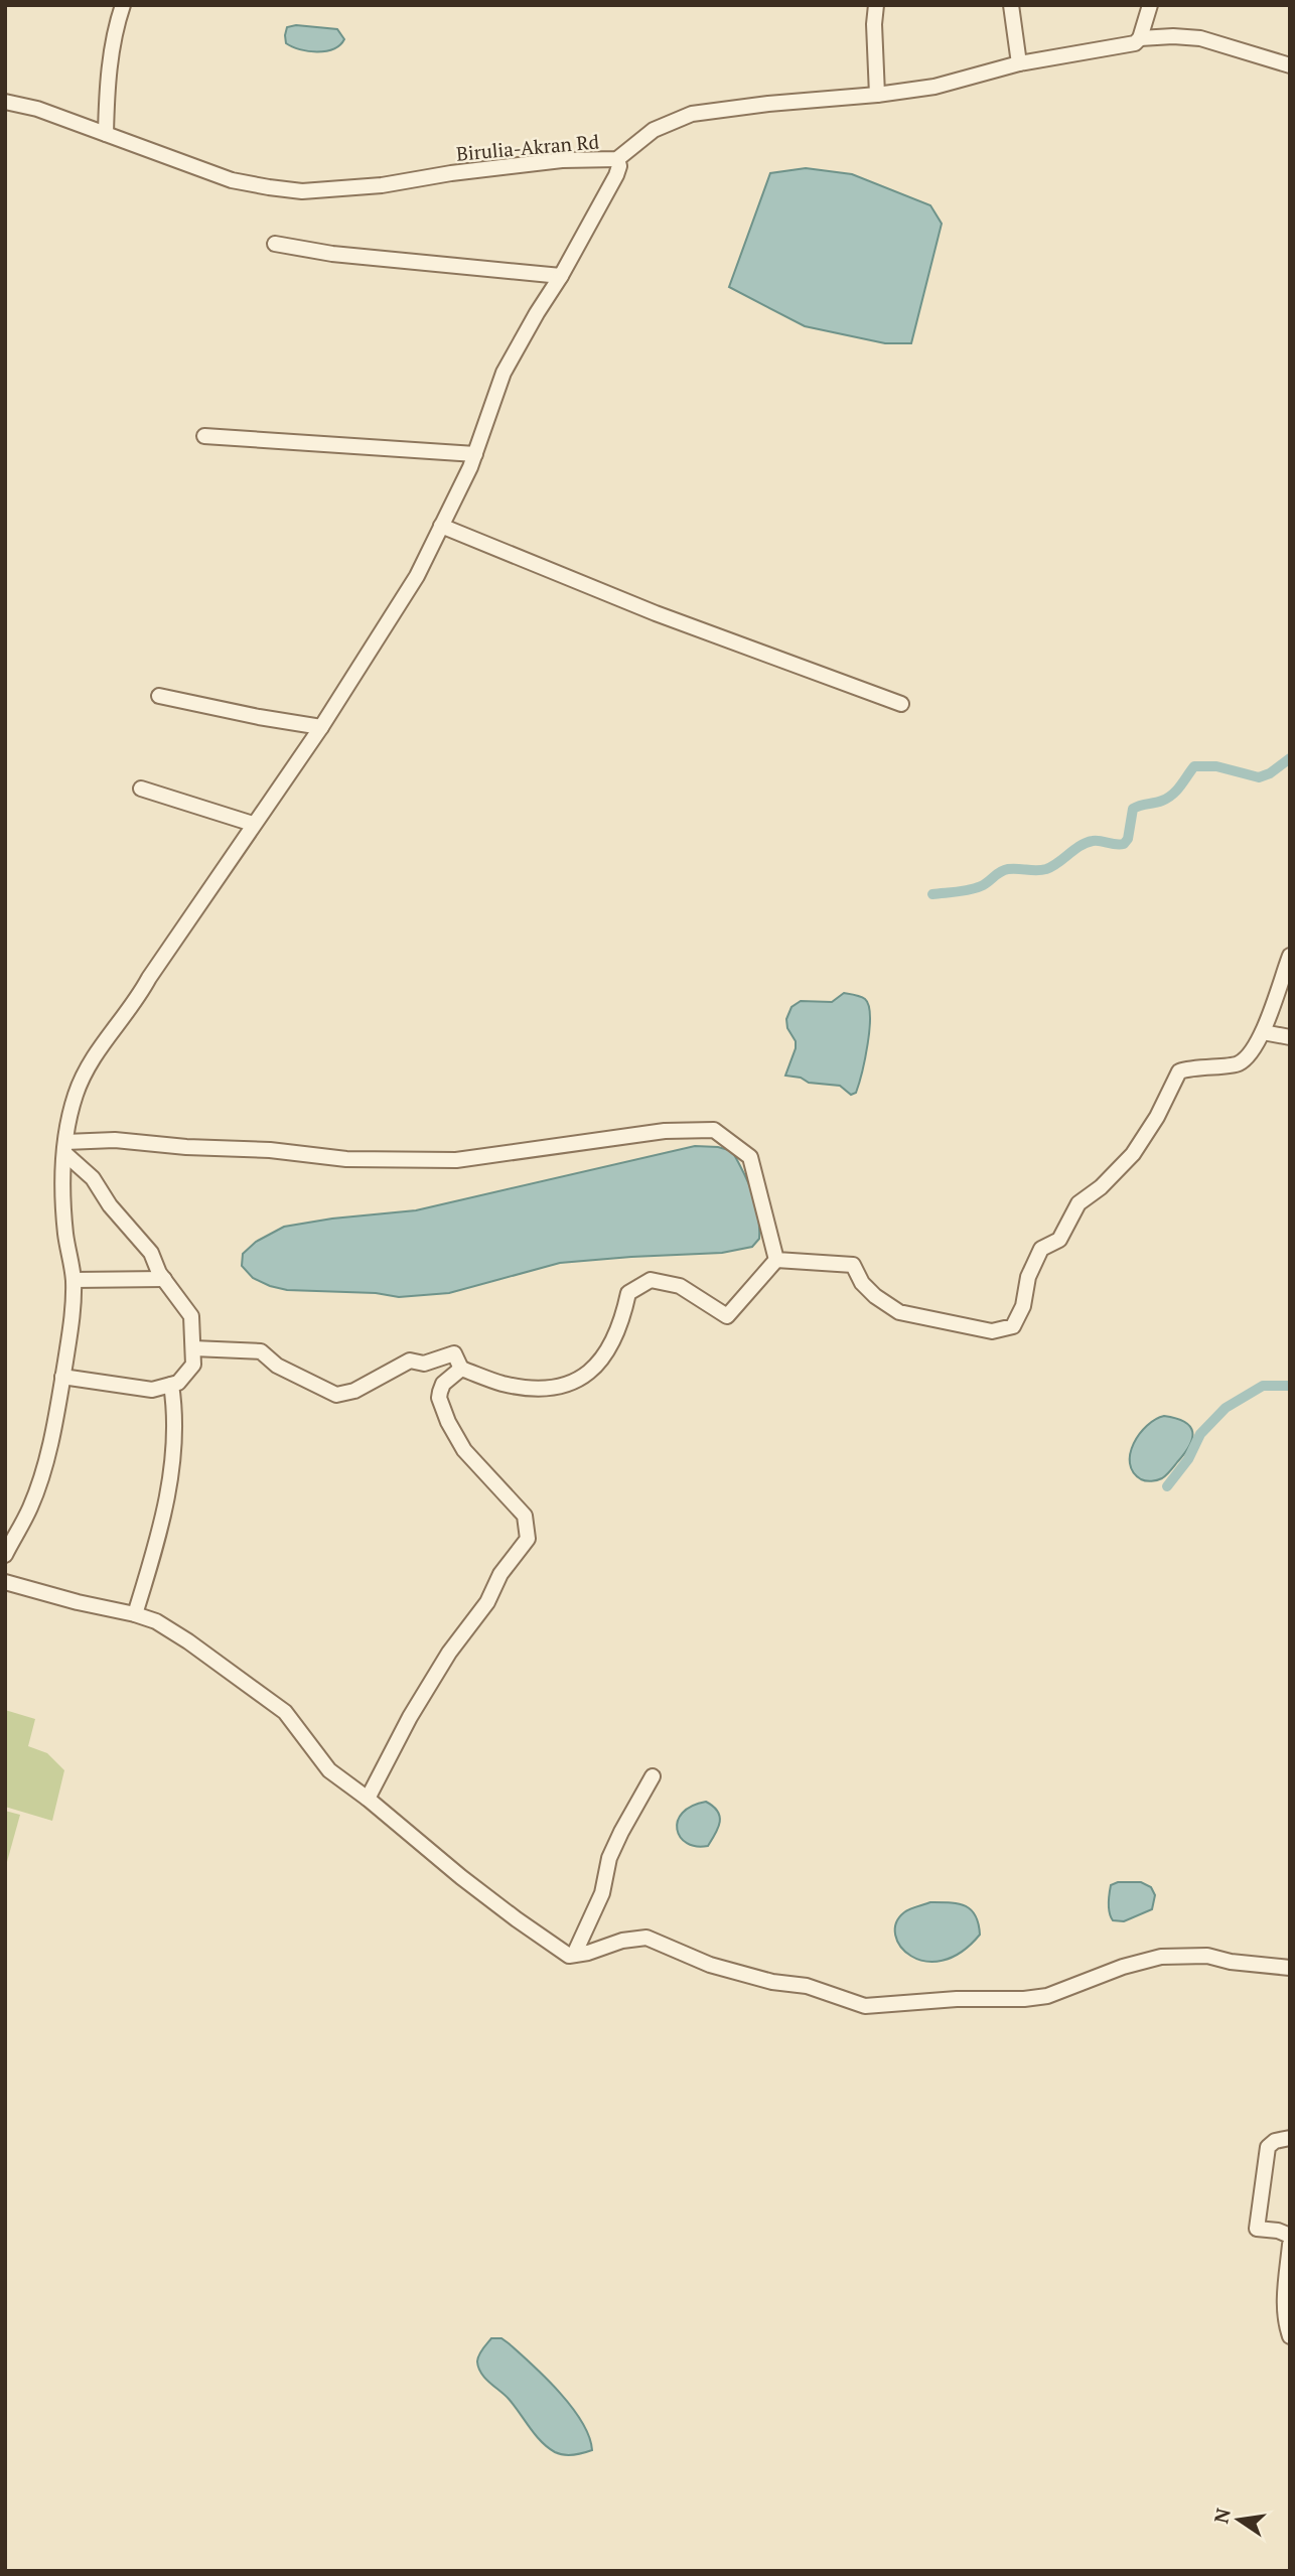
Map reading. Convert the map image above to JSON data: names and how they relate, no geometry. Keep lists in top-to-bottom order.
{
  "streets": {
    "street": ["Birulia-Akran Rd"]
  },
  "north": "left"
}
